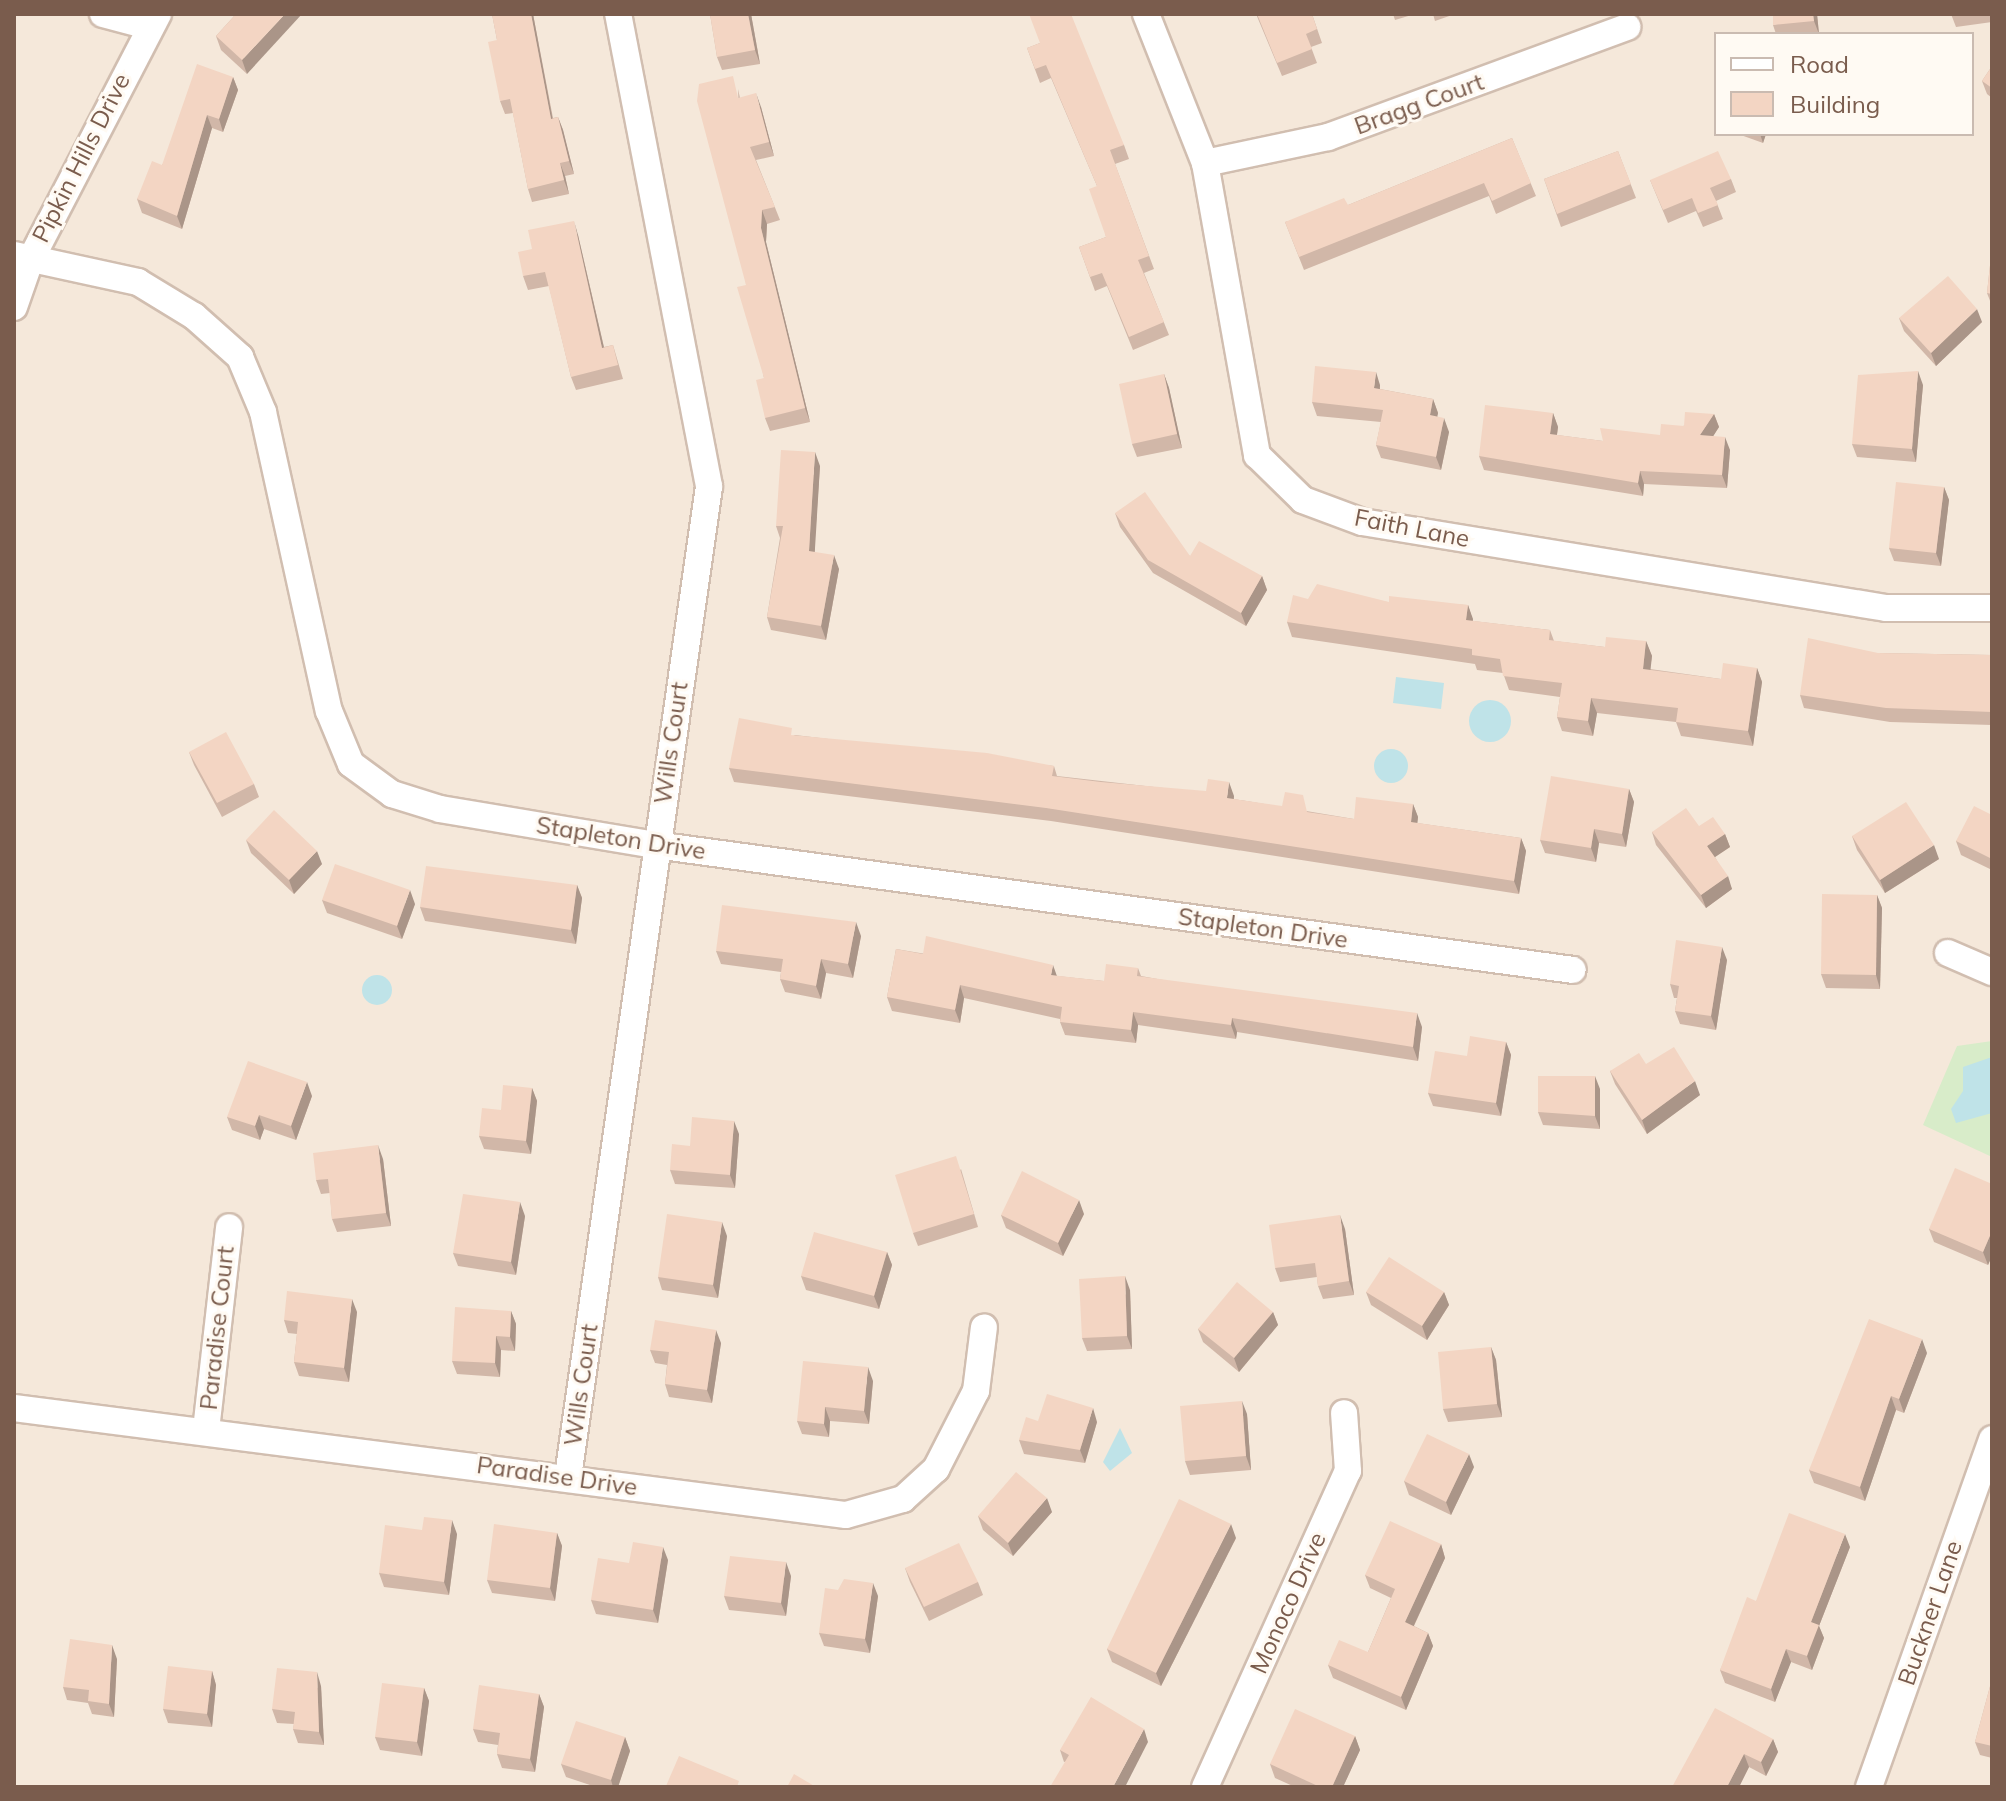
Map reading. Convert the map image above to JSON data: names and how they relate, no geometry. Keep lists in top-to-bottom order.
{
  "streets": {
    "street": [
      "Bragg Court",
      "Pipkin Hills Drive",
      "Faith Lane",
      "Wills Court",
      "Stapleton Drive",
      "Paradise Court",
      "Paradise Drive",
      "Monoco Drive",
      "Buckner Lane"
    ]
  },
  "crossings": [
    ["Bragg Court", "Faith Lane"],
    ["Pipkin Hills Drive", "Stapleton Drive"],
    ["Wills Court", "Stapleton Drive"],
    ["Wills Court", "Paradise Drive"],
    ["Paradise Court", "Paradise Drive"]
  ],
  "legend": ["Road", "Building"]
}
